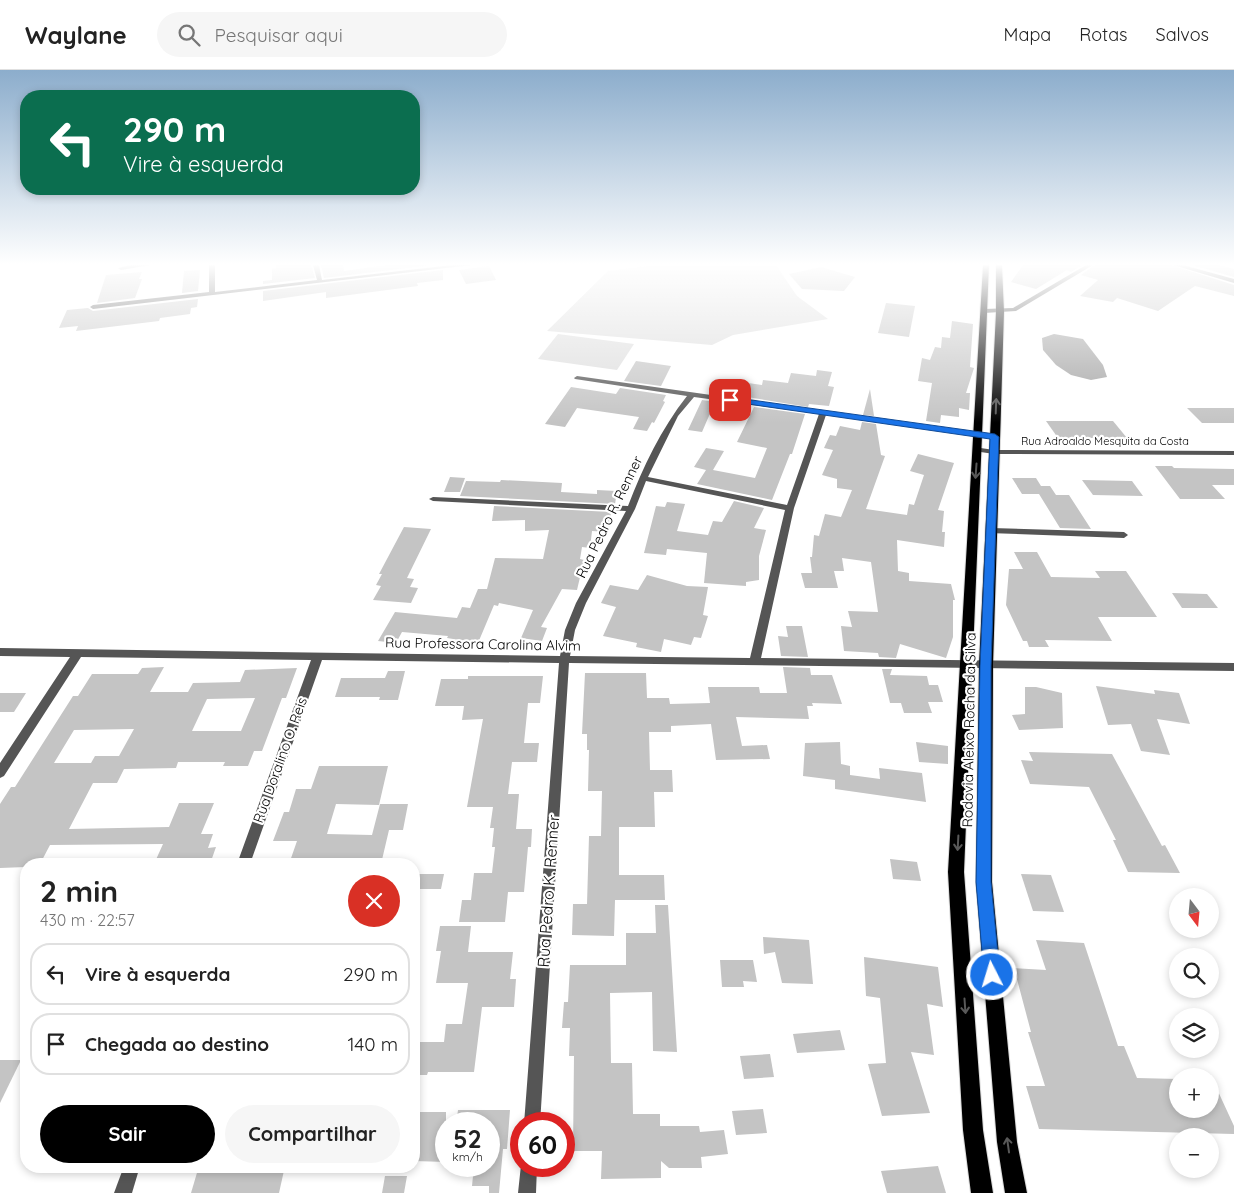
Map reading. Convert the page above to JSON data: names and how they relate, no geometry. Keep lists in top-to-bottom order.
{
  "streets": {
    "main road": ["Rodovia Aleixo Rocha da Silva"],
    "street": [
      "Rua Adroaldo Mesquita da Costa",
      "Rua Pedro R. Renner",
      "Rua Professora Carolina Alvim",
      "Rua Doralino O. Reis",
      "Rua Pedro K. Renner"
    ]
  },
  "crossings": [
    ["Rua Adroaldo Mesquita da Costa", "Rodovia Aleixo Rocha da Silva"],
    ["Rua Pedro R. Renner", "Rua Professora Carolina Alvim"],
    ["Rua Pedro R. Renner", "Rua Pedro K. Renner"],
    ["Rua Professora Carolina Alvim", "Rodovia Aleixo Rocha da Silva"],
    ["Rua Professora Carolina Alvim", "Rua Doralino O. Reis"],
    ["Rua Professora Carolina Alvim", "Rua Pedro K. Renner"]
  ],
  "north": "bottom",
  "page": {
    "header": "Waylane",
    "search": "Pesquisar aqui",
    "nav": ["Mapa", "Rotas", "Salvos"],
    "turn": ["290 m", "Vire à esquerda"],
    "heading": ["2 min", "430 m · 22:57"],
    "map_buttons": ["+", "−"],
    "list": [
      {
        "name": "Vire à esquerda",
        "value": "290 m"
      },
      {
        "name": "Chegada ao destino",
        "value": "140 m"
      }
    ],
    "buttons": ["Sair", "Compartilhar"],
    "speed": "52 km/h",
    "limit": "60"
  }
}
